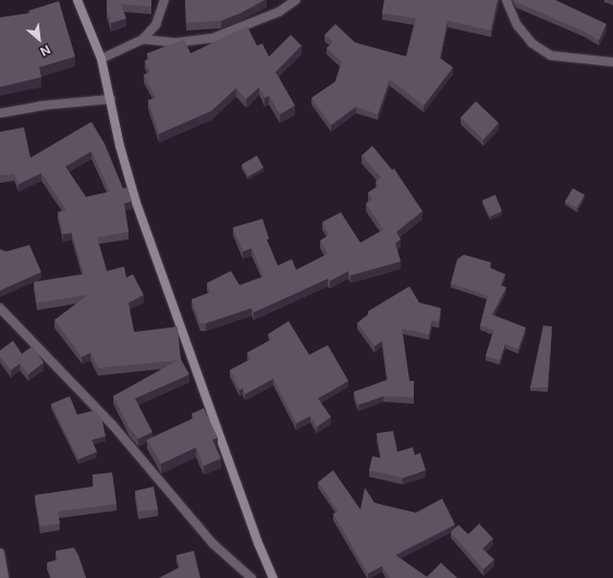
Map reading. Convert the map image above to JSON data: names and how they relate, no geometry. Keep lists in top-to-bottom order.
{
  "north": "bottom right"
}
